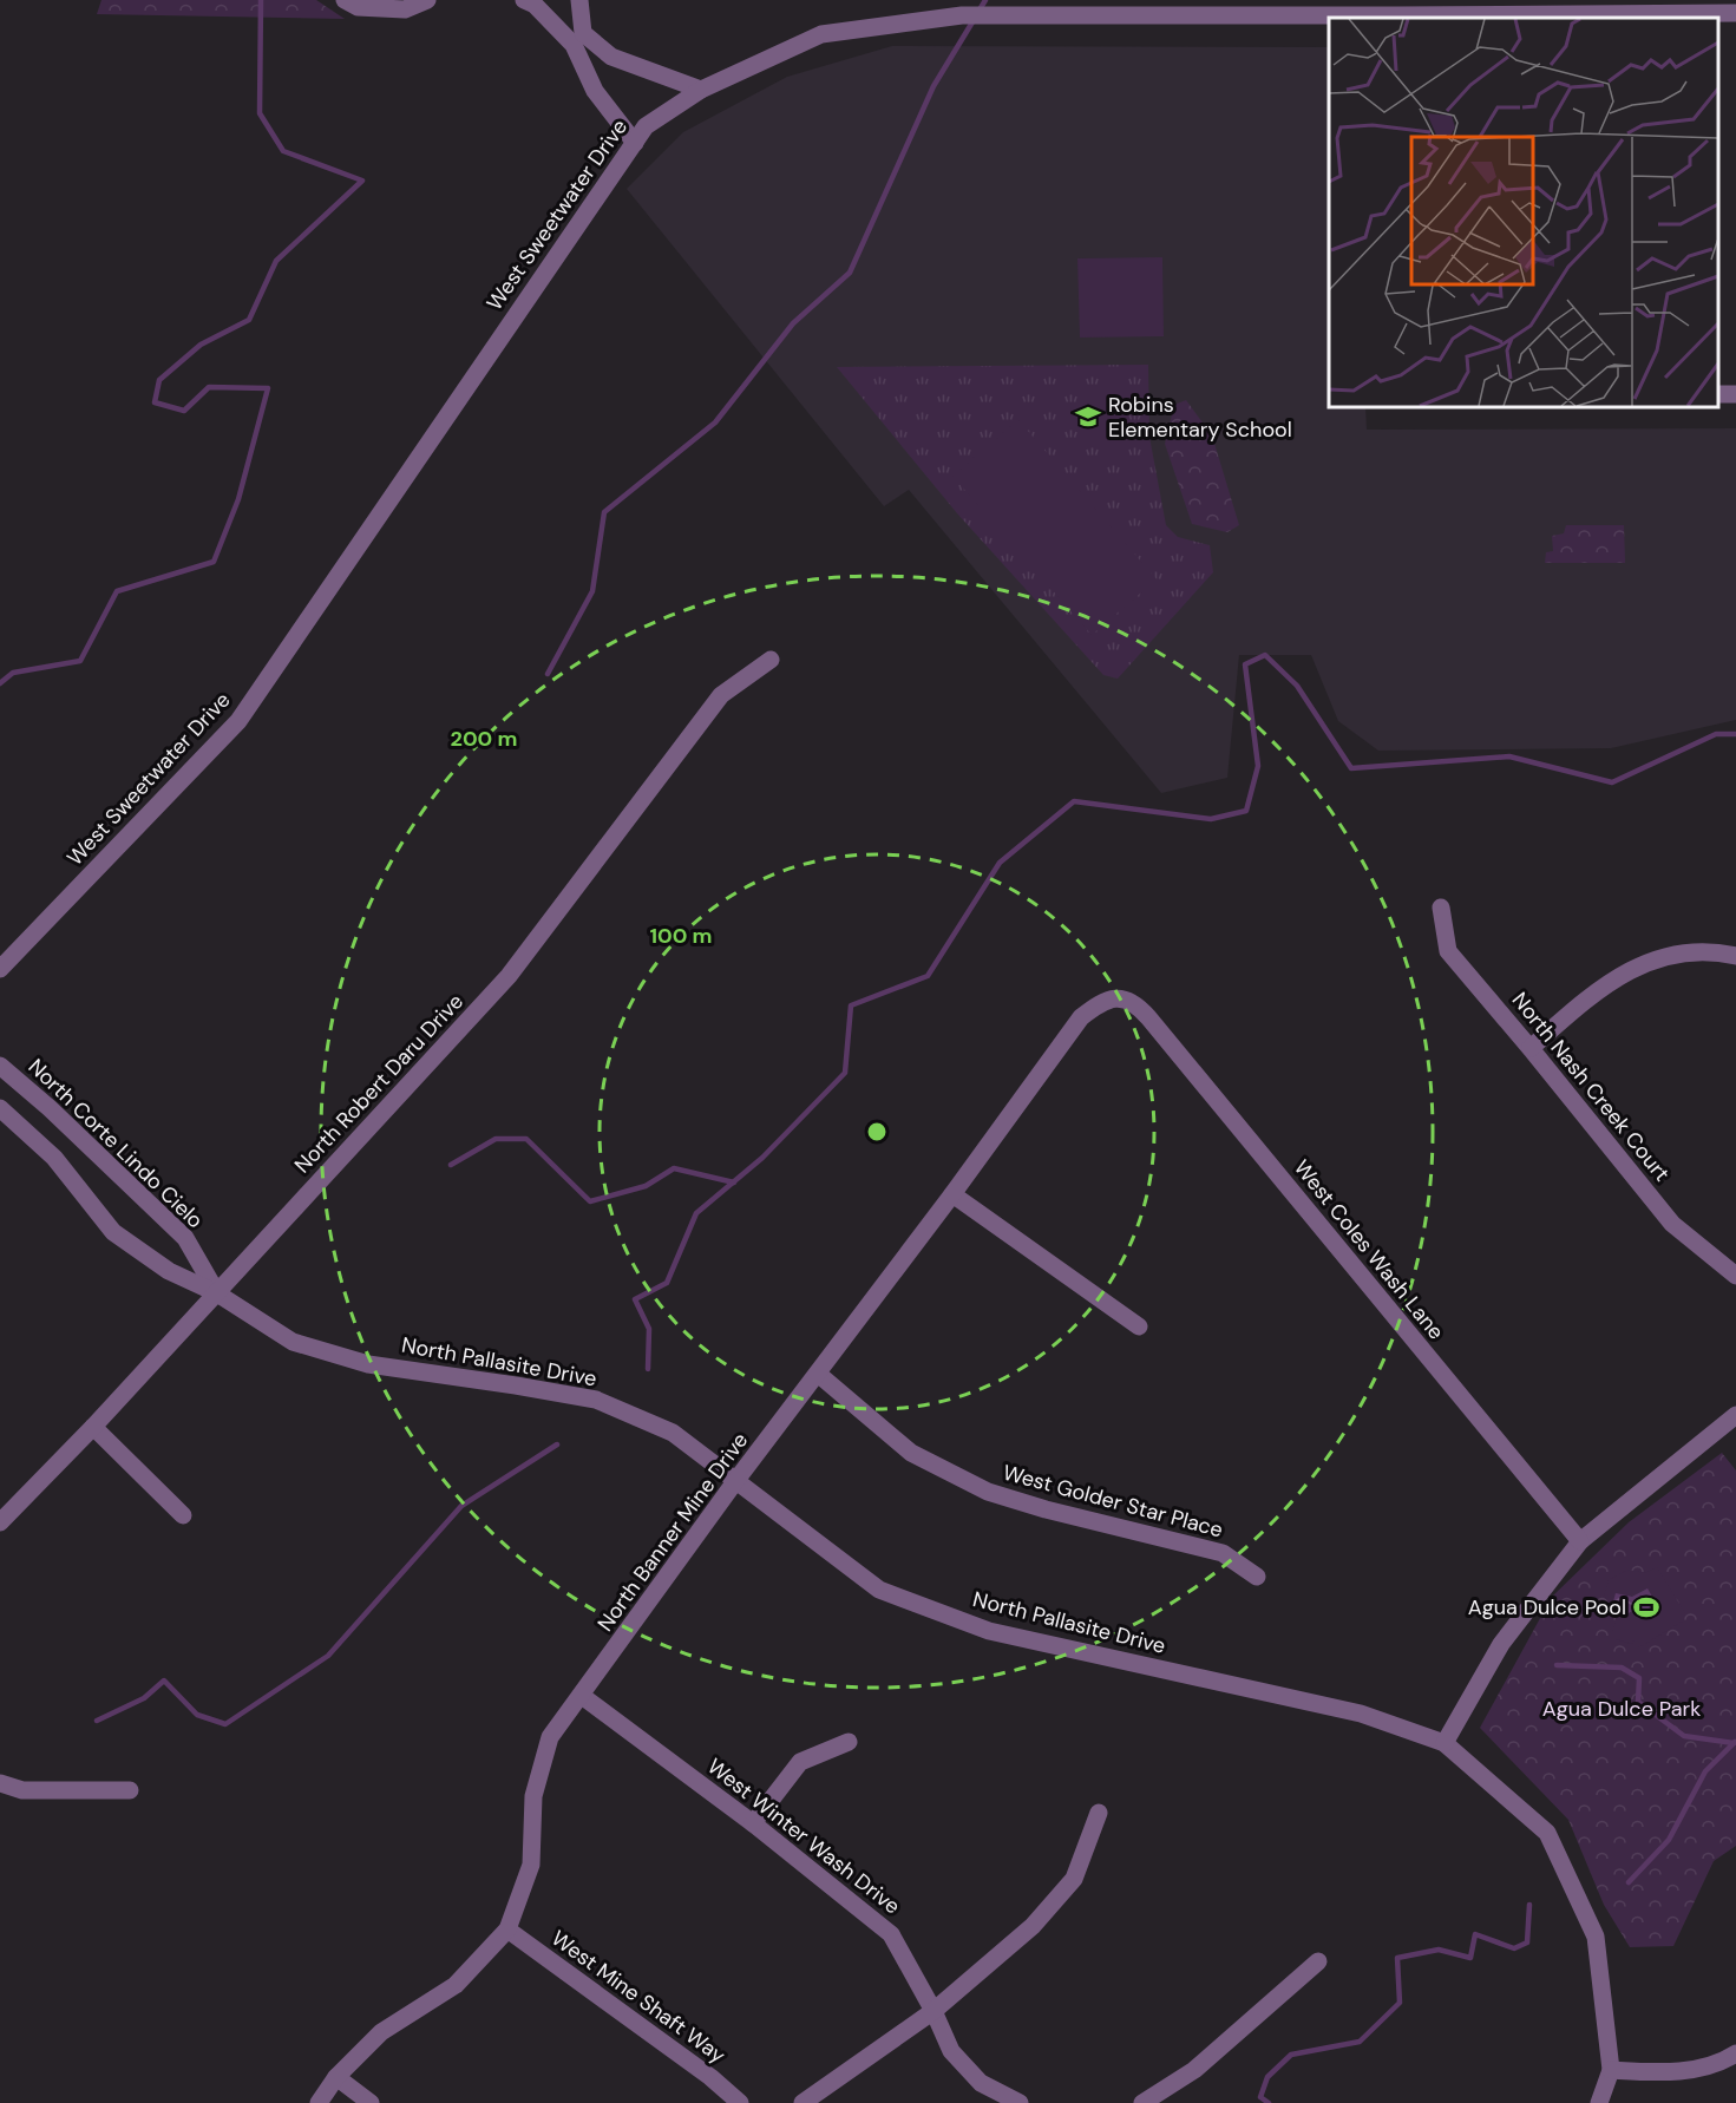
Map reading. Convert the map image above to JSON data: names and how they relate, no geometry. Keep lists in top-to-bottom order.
{
  "streets": {
    "street": [
      "West Sweetwater Drive",
      "North Robert Daru Drive",
      "North Nash Creek Court",
      "North Corte Lindo Cielo",
      "West Coles Wash Lane",
      "North Pallasite Drive",
      "West Golder Star Place",
      "North Banner Mine Drive",
      "West Winter Wash Drive",
      "West Mine Shaft Way"
    ]
  },
  "crossings": [
    ["North Robert Daru Drive", "North Corte Lindo Cielo"],
    ["North Robert Daru Drive", "North Pallasite Drive"],
    ["North Corte Lindo Cielo", "North Pallasite Drive"],
    ["West Coles Wash Lane", "North Banner Mine Drive"],
    ["North Pallasite Drive", "North Banner Mine Drive"],
    ["West Golder Star Place", "North Banner Mine Drive"],
    ["North Banner Mine Drive", "West Winter Wash Drive"],
    ["North Banner Mine Drive", "West Mine Shaft Way"]
  ],
  "parks": ["Agua Dulce Park"],
  "places": {
    "school or university": ["Robins Elementary School"],
    "sports": ["Agua Dulce Pool"]
  },
  "rings": ["200 m", "100 m"]
}
